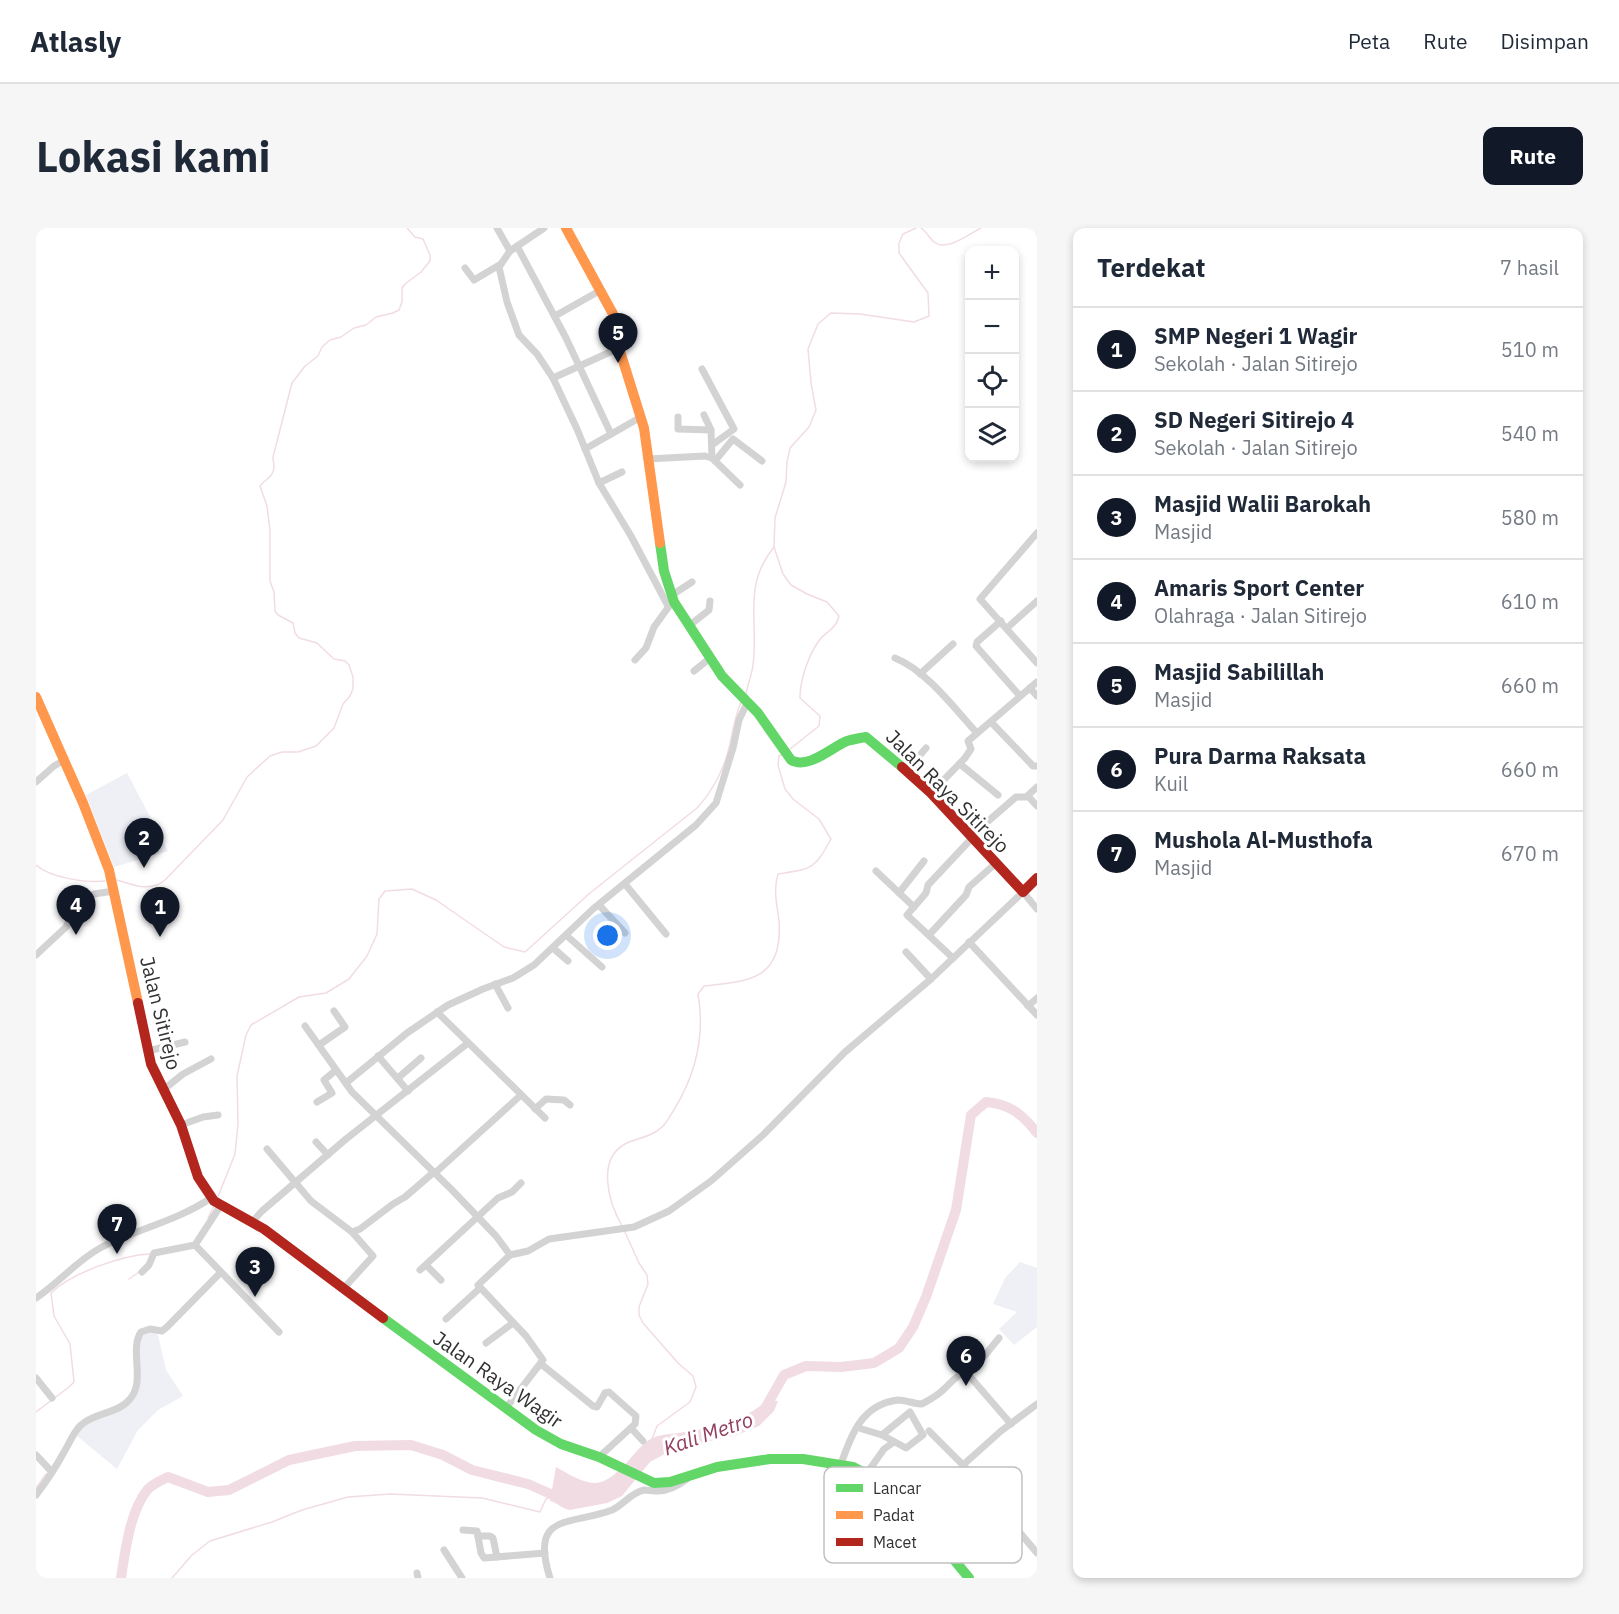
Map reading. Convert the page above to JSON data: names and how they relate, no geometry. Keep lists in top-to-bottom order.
{
  "streets": {
    "main road": ["Jalan Raya Sitirejo", "Jalan Sitirejo", "Jalan Raya Wagir"]
  },
  "crossings": [
    ["Jalan Sitirejo", "Jalan Raya Wagir"]
  ],
  "water": ["Kali Metro"],
  "legend": ["Lancar", "Padat", "Macet"],
  "page": {
    "header": "Atlasly",
    "nav": ["Peta", "Rute", "Disimpan"],
    "buttons": "Rute",
    "title": "Lokasi kami",
    "heading": ["Terdekat", "7 hasil"],
    "map_buttons": ["+", "−"],
    "list": [
      {
        "mark": "1",
        "name": "SMP Negeri 1 Wagir",
        "note": "Sekolah · Jalan Sitirejo",
        "value": "510 m"
      },
      {
        "mark": "2",
        "name": "SD Negeri Sitirejo 4",
        "note": "Sekolah · Jalan Sitirejo",
        "value": "540 m"
      },
      {
        "mark": "3",
        "name": "Masjid Walii Barokah",
        "note": "Masjid",
        "value": "580 m"
      },
      {
        "mark": "4",
        "name": "Amaris Sport Center",
        "note": "Olahraga · Jalan Sitirejo",
        "value": "610 m"
      },
      {
        "mark": "5",
        "name": "Masjid Sabilillah",
        "note": "Masjid",
        "value": "660 m"
      },
      {
        "mark": "6",
        "name": "Pura Darma Raksata",
        "note": "Kuil",
        "value": "660 m"
      },
      {
        "mark": "7",
        "name": "Mushola Al-Musthofa",
        "note": "Masjid",
        "value": "670 m"
      }
    ],
    "pins": [
      "5",
      "2",
      "4",
      "1",
      "7",
      "3",
      "6"
    ]
  }
}
